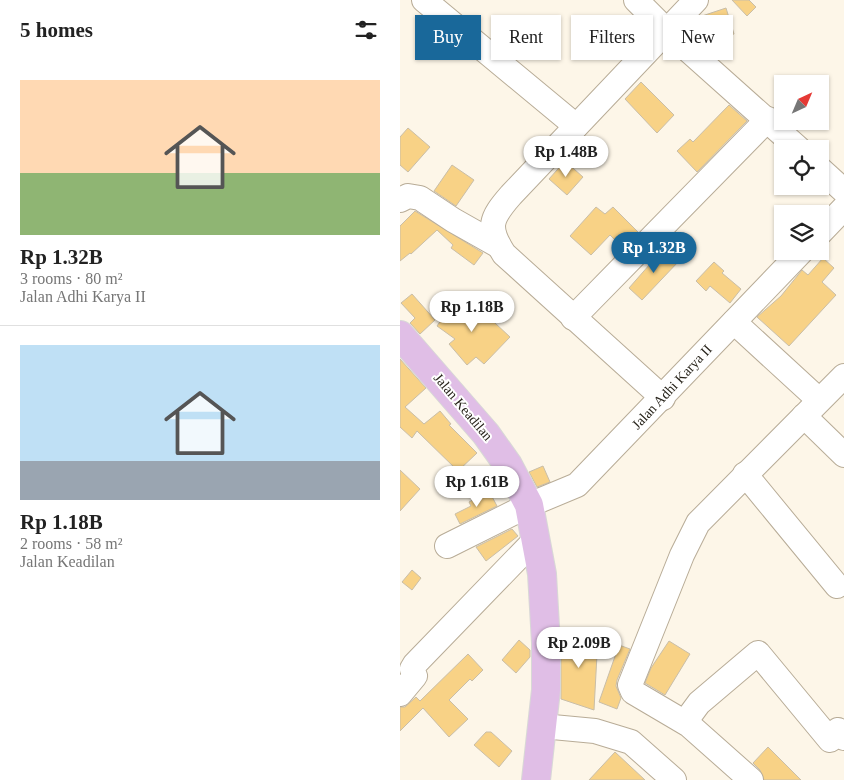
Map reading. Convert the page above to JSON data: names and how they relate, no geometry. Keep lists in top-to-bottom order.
{
  "streets": {
    "main road": ["Jalan Keadilan"],
    "street": ["Jalan Adhi Karya II"]
  },
  "crossings": [
    ["Jalan Adhi Karya II", "Jalan Keadilan"]
  ],
  "north": "top right",
  "page": {
    "heading": "5 homes",
    "chip": [
      "Buy",
      "Rent",
      "Filters",
      "New"
    ],
    "list": [
      {
        "name": "Rp 1.32B",
        "note": "3 rooms · 80 m² · Jalan Adhi Karya II"
      },
      {
        "name": "Rp 1.18B",
        "note": "2 rooms · 58 m² · Jalan Keadilan"
      }
    ],
    "price": [
      "Rp 1.48B",
      "Rp 1.32B",
      "Rp 1.18B",
      "Rp 1.61B",
      "Rp 2.09B"
    ]
  }
}
